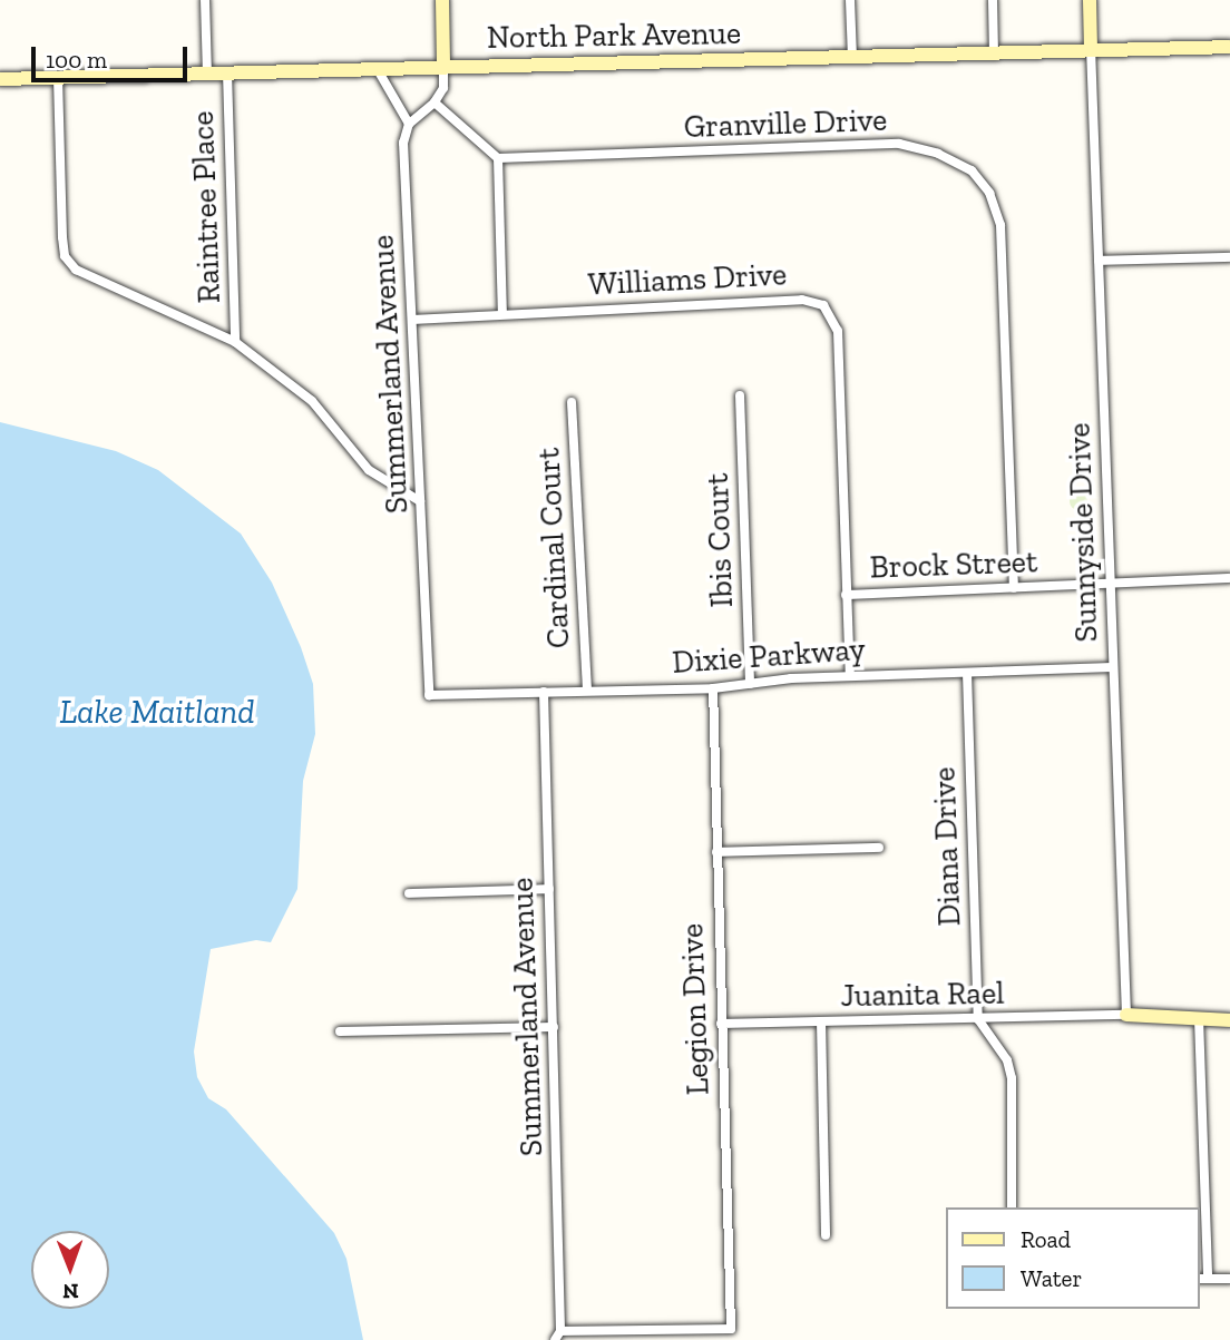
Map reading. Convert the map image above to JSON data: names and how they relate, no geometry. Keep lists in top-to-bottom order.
{
  "streets": {
    "street": [
      "North Park Avenue",
      "Granville Drive",
      "Raintree Place",
      "Williams Drive",
      "Summerland Avenue",
      "Sunnyside Drive",
      "Ibis Court",
      "Cardinal Court",
      "Brock Street",
      "Dixie Parkway",
      "Diana Drive",
      "Juanita Rael",
      "Legion Drive"
    ]
  },
  "crossings": [
    ["North Park Avenue", "Raintree Place"],
    ["North Park Avenue", "Sunnyside Drive"],
    ["Granville Drive", "Brock Street"],
    ["Williams Drive", "Summerland Avenue"],
    ["Williams Drive", "Brock Street"],
    ["Williams Drive", "Dixie Parkway"],
    ["Summerland Avenue", "Dixie Parkway"],
    ["Summerland Avenue", "Legion Drive"],
    ["Sunnyside Drive", "Brock Street"],
    ["Sunnyside Drive", "Dixie Parkway"],
    ["Sunnyside Drive", "Juanita Rael"],
    ["Ibis Court", "Dixie Parkway"],
    ["Cardinal Court", "Dixie Parkway"],
    ["Dixie Parkway", "Diana Drive"],
    ["Dixie Parkway", "Legion Drive"],
    ["Diana Drive", "Juanita Rael"],
    ["Juanita Rael", "Legion Drive"]
  ],
  "water": ["Lake Maitland"],
  "legend": ["Road", "Water"],
  "scale_bar": "100 m",
  "north": "bottom"
}
